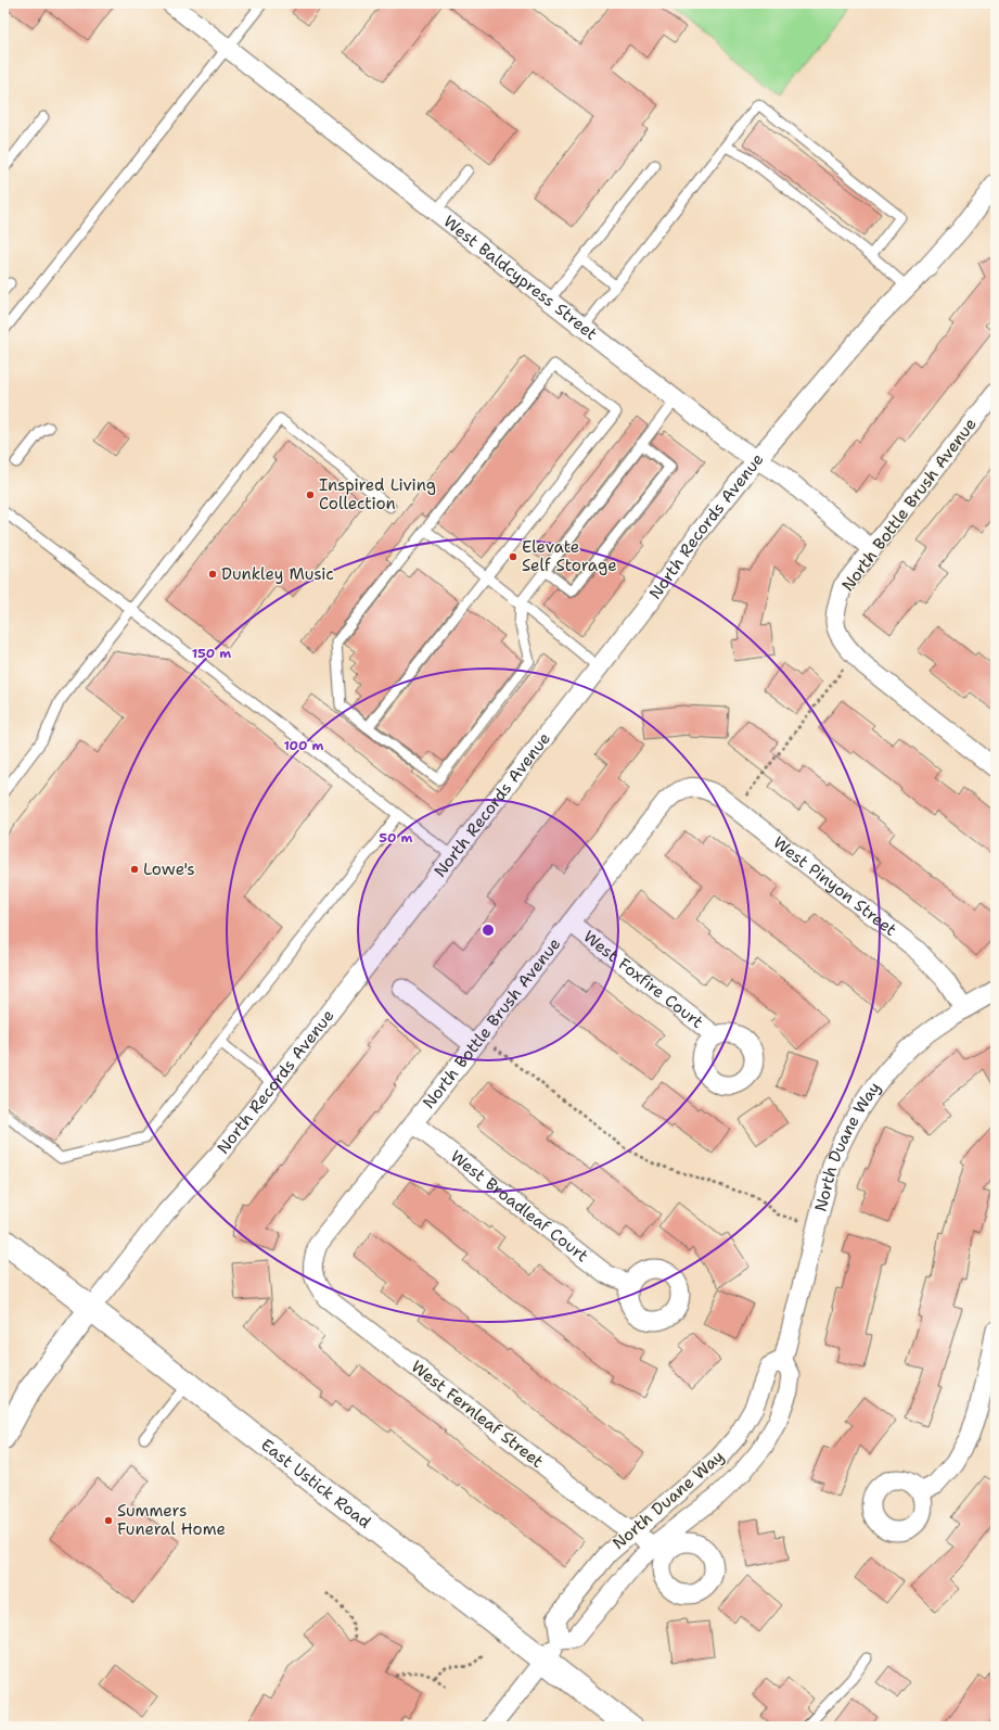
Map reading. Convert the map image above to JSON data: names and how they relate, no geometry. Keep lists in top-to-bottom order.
{
  "streets": {
    "main road": ["East Ustick Road"],
    "street": [
      "West Baldcypress Street",
      "North Bottle Brush Avenue",
      "North Records Avenue",
      "West Pinyon Street",
      "West Foxfire Court",
      "North Duane Way",
      "West Broadleaf Court",
      "West Fernleaf Street"
    ]
  },
  "crossings": [
    ["West Baldcypress Street", "North Bottle Brush Avenue"],
    ["West Baldcypress Street", "North Records Avenue"],
    ["North Bottle Brush Avenue", "West Pinyon Street"],
    ["North Bottle Brush Avenue", "West Foxfire Court"],
    ["North Bottle Brush Avenue", "West Broadleaf Court"],
    ["North Bottle Brush Avenue", "West Fernleaf Street"],
    ["North Records Avenue", "East Ustick Road"],
    ["West Pinyon Street", "North Duane Way"],
    ["North Duane Way", "West Fernleaf Street"],
    ["North Duane Way", "East Ustick Road"]
  ],
  "places": [
    "Inspired Living Collection",
    "Elevate Self Storage",
    "Dunkley Music",
    "Lowe's",
    "Summers Funeral Home"
  ],
  "rings": ["150 m", "100 m", "50 m"]
}
